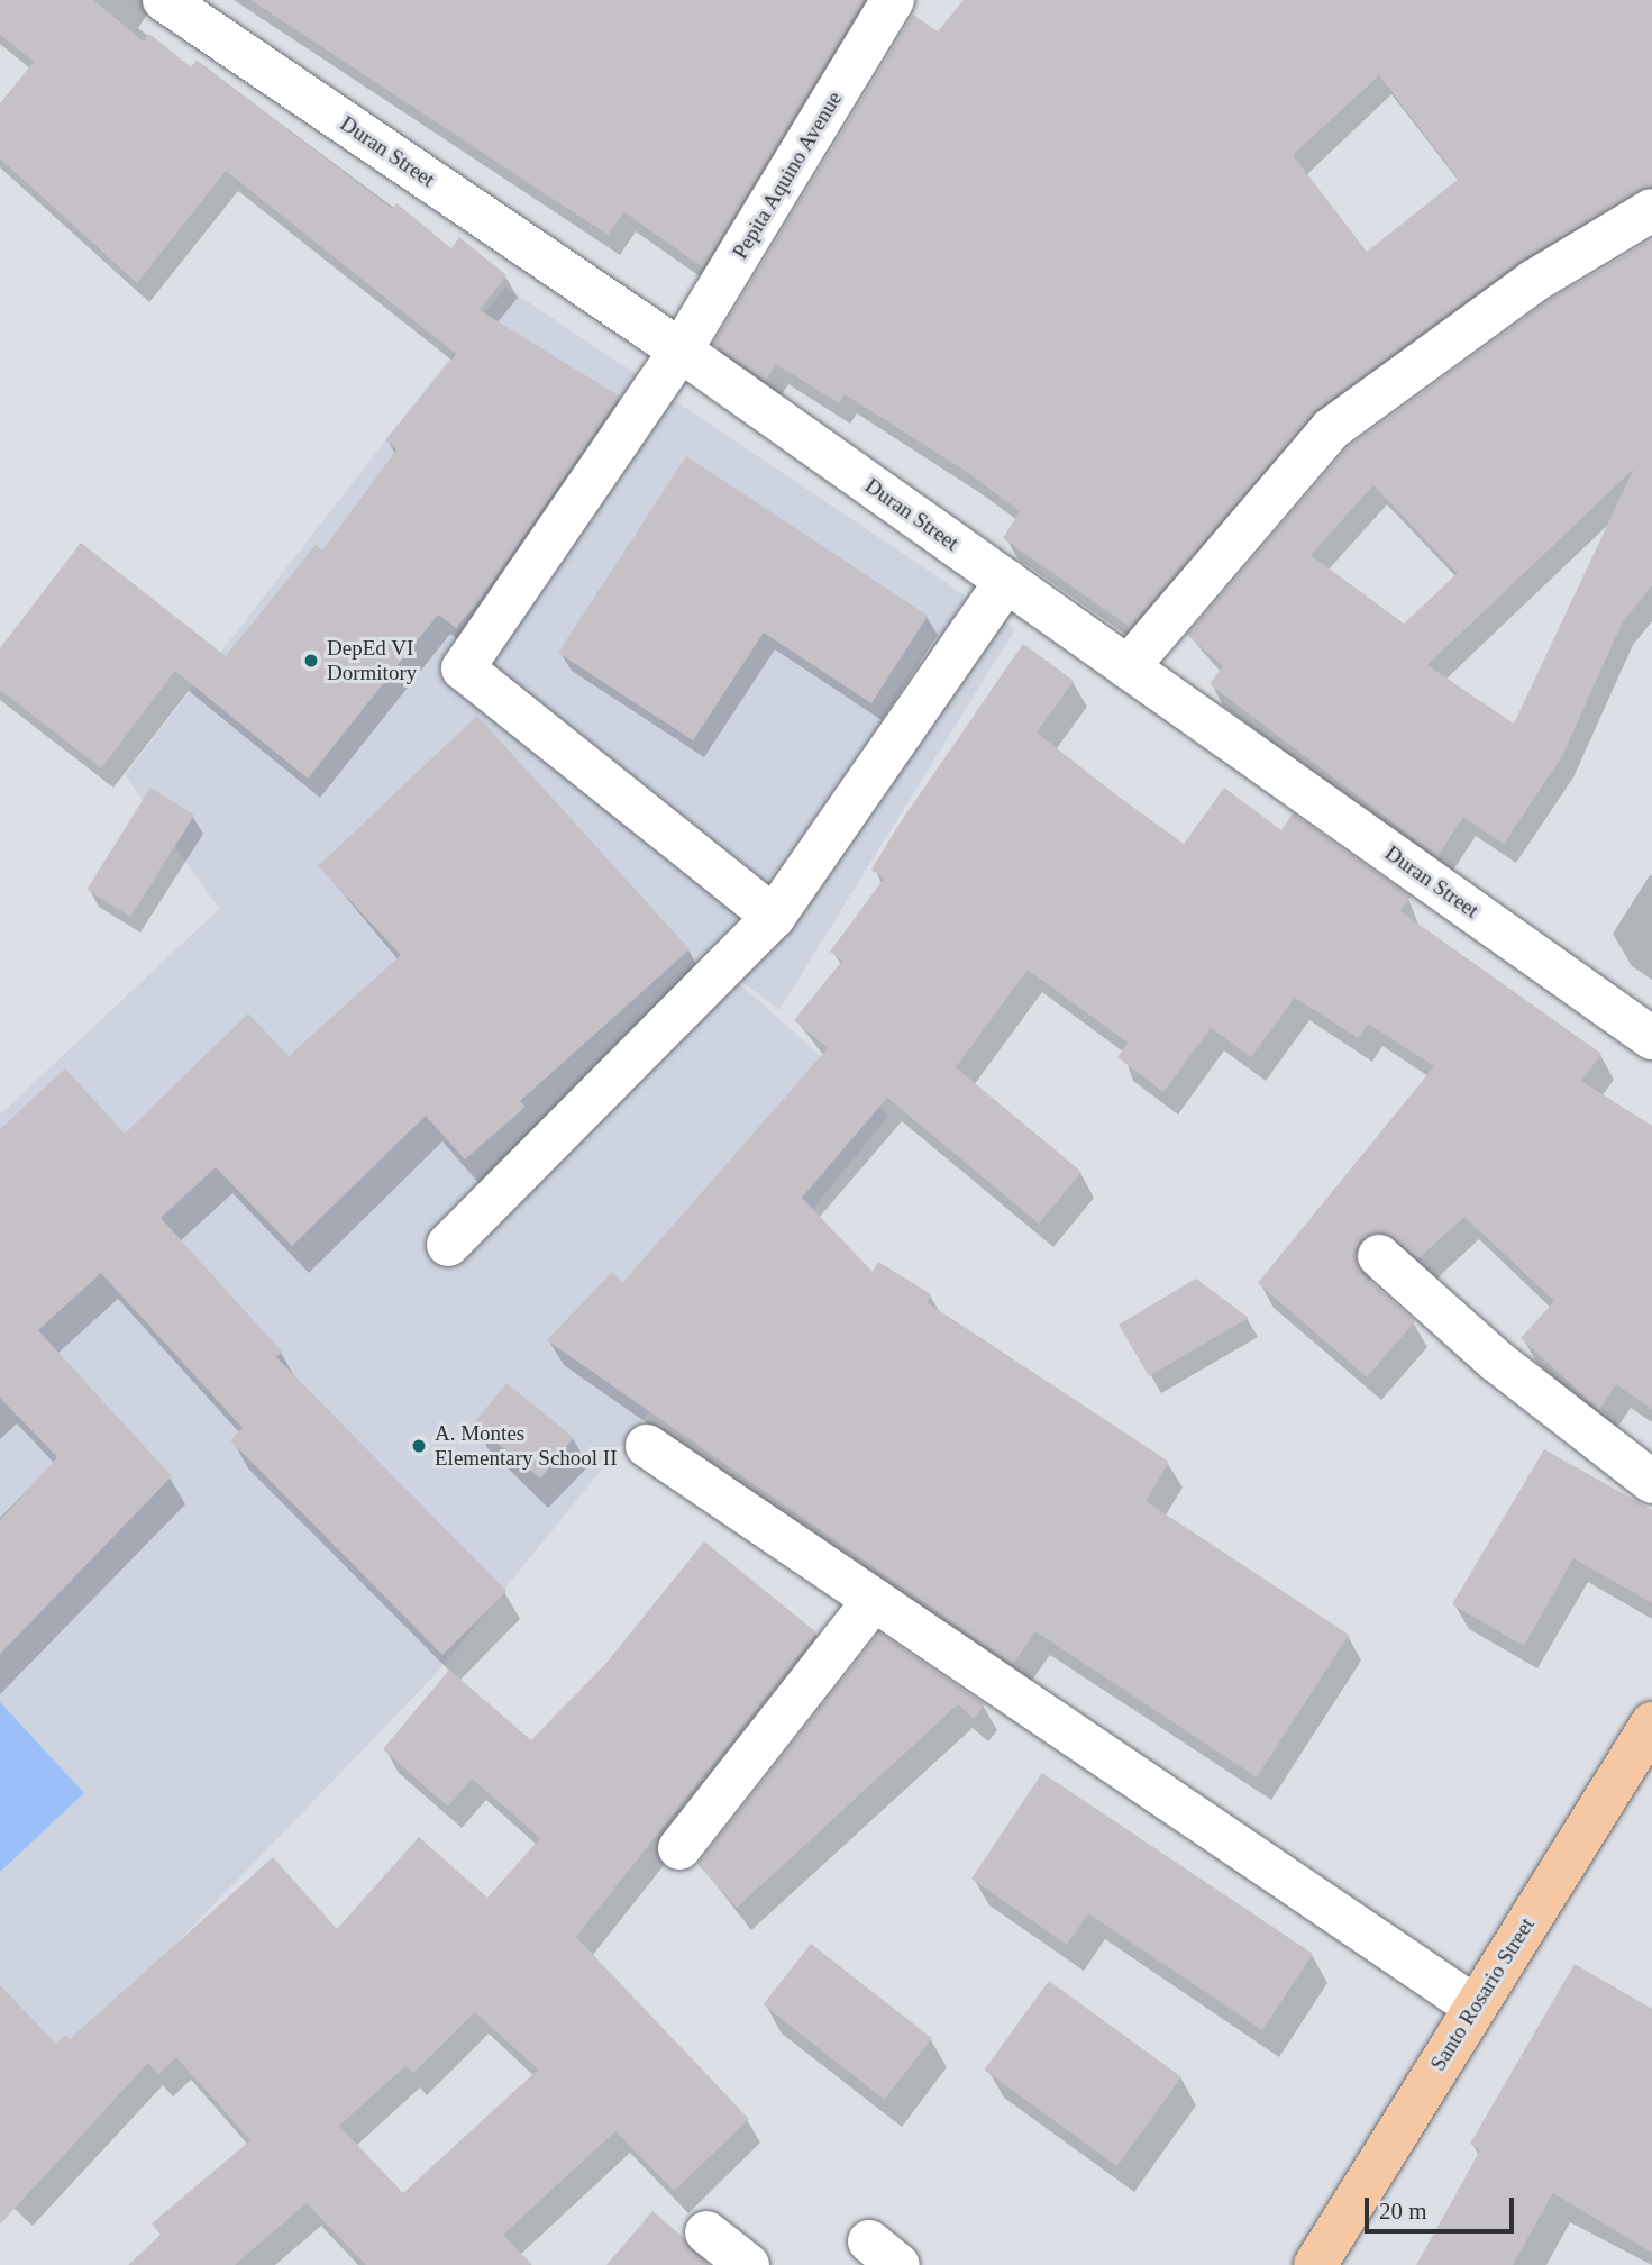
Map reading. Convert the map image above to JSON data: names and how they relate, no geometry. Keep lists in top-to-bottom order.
{
  "streets": {
    "main road": ["Santo Rosario Street"],
    "street": ["Duran Street", "Pepita Aquino Avenue"]
  },
  "crossings": [
    ["Duran Street", "Pepita Aquino Avenue"]
  ],
  "places": ["DepEd VI Dormitory", "A. Montes Elementary School II"],
  "scale_bar": "20 m"
}
